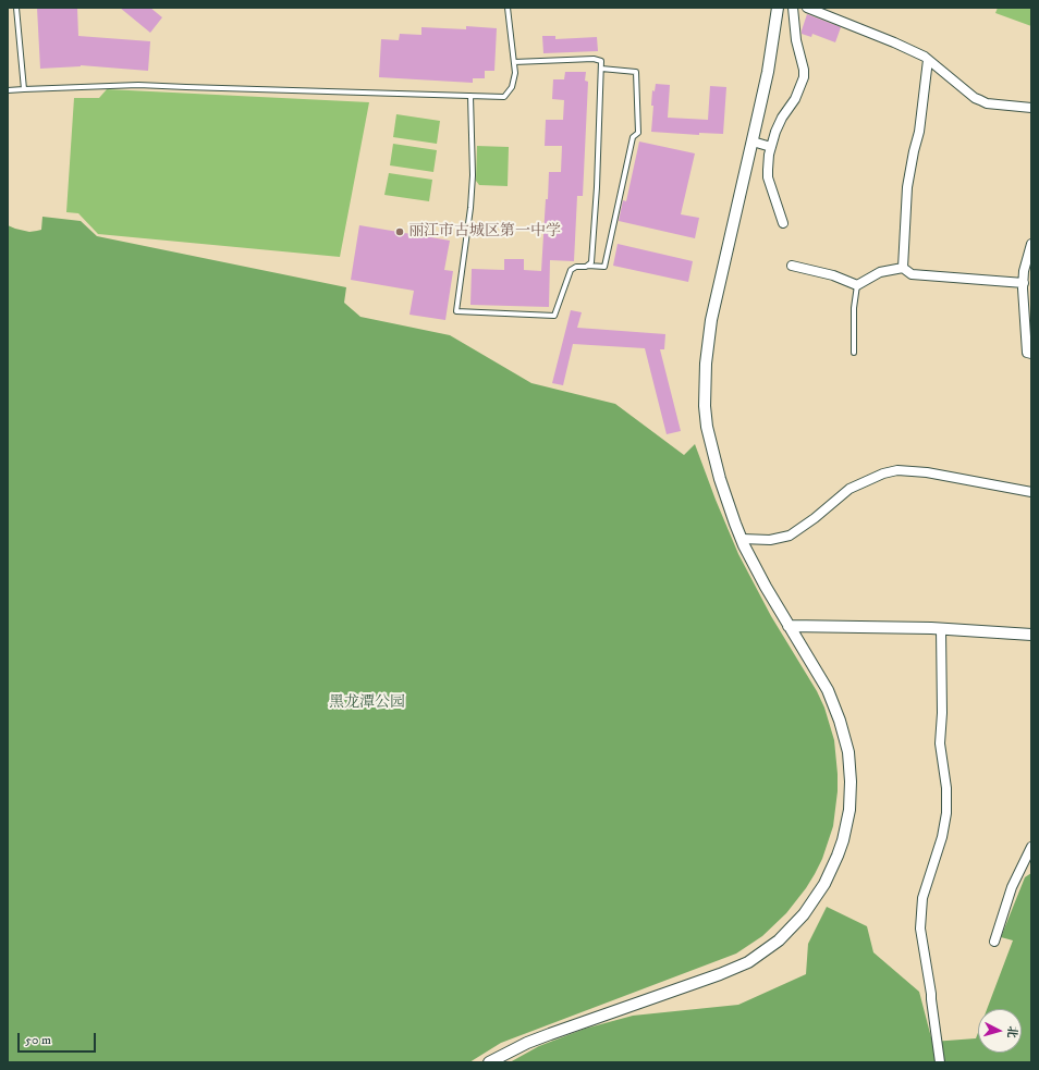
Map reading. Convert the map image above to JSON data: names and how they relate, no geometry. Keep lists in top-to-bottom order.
{
  "parks": ["黑龙潭公园"],
  "places": ["丽江市古城区第一中学"],
  "scale_bar": "50 m",
  "north": "right"
}
